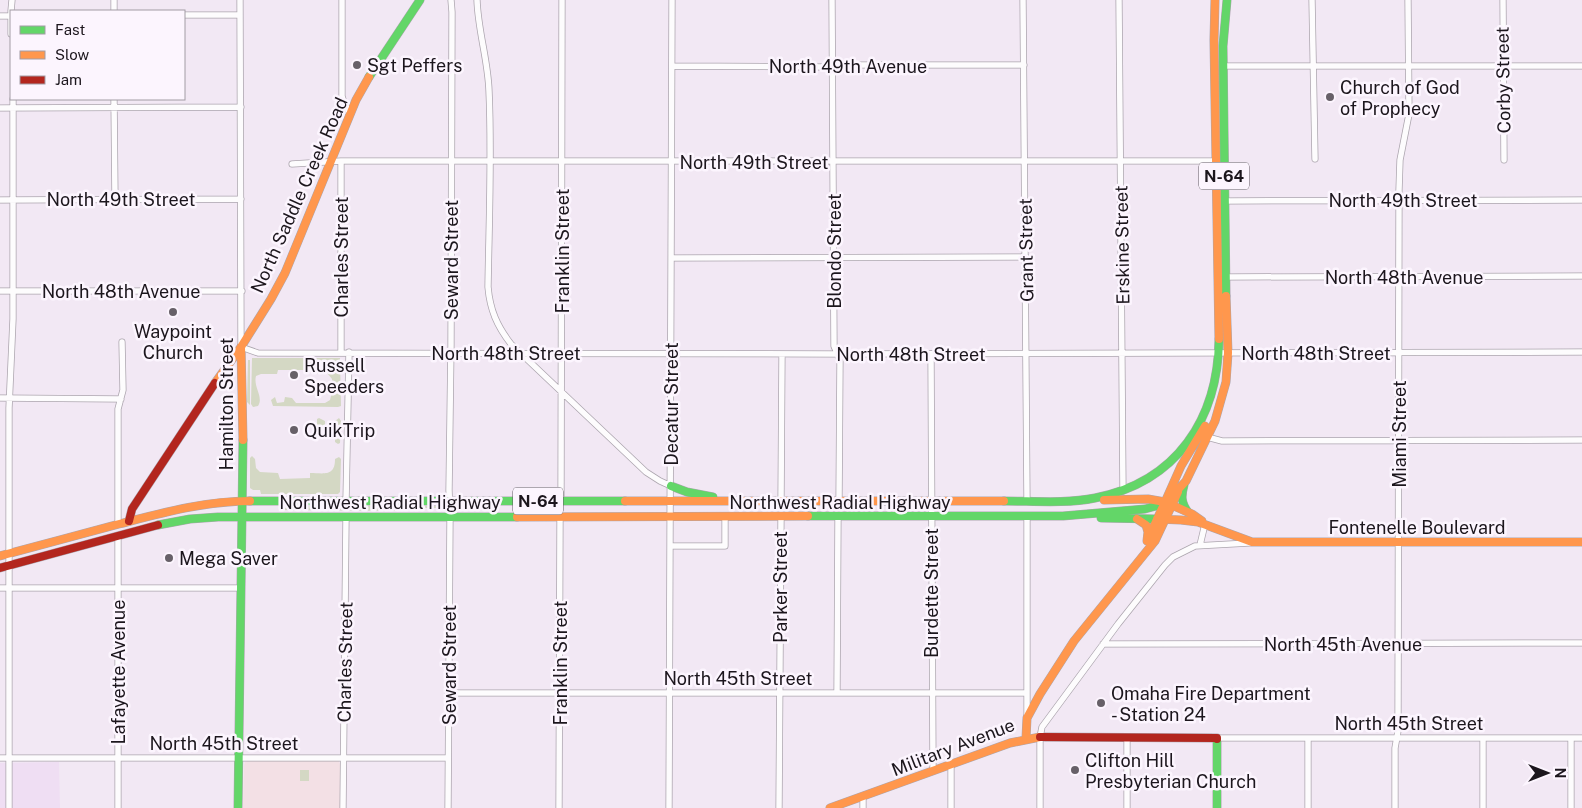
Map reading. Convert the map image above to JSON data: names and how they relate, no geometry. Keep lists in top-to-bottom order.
{
  "streets": {
    "main road": [
      "N-64",
      "North Saddle Creek Road",
      "Hamilton Street",
      "Northwest Radial Highway",
      "Fontenelle Boulevard",
      "North 45th Street",
      "Military Avenue"
    ],
    "street": [
      "North 49th Avenue",
      "Corby Street",
      "North 49th Street",
      "Erskine Street",
      "Grant Street",
      "Franklin Street",
      "Blondo Street",
      "Charles Street",
      "Seward Street",
      "North 48th Avenue",
      "North 48th Street",
      "Decatur Street",
      "Miami Street",
      "Parker Street",
      "Burdette Street",
      "North 45th Avenue",
      "Lafayette Avenue"
    ]
  },
  "crossings": [
    ["North 49th Avenue", "Grant Street"],
    ["North 49th Avenue", "Blondo Street"],
    ["North 49th Avenue", "Decatur Street"],
    ["North 49th Street", "North Saddle Creek Road"],
    ["North 49th Street", "Erskine Street"],
    ["North 49th Street", "Grant Street"],
    ["North 49th Street", "Franklin Street"],
    ["North 49th Street", "Blondo Street"],
    ["North 49th Street", "Charles Street"],
    ["North 49th Street", "Seward Street"],
    ["North 49th Street", "Hamilton Street"],
    ["North 49th Street", "Decatur Street"],
    ["North 49th Street", "Miami Street"],
    ["North 49th Street", "Northwest Radial Highway"],
    ["North Saddle Creek Road", "North 48th Street"],
    ["North Saddle Creek Road", "Hamilton Street"],
    ["North Saddle Creek Road", "Northwest Radial Highway"],
    ["Erskine Street", "North 48th Street"],
    ["Erskine Street", "Northwest Radial Highway"],
    ["Grant Street", "North 48th Street"],
    ["Grant Street", "Northwest Radial Highway"],
    ["Franklin Street", "North 48th Street"],
    ["Franklin Street", "Northwest Radial Highway"],
    ["Franklin Street", "North 45th Street"],
    ["Blondo Street", "North 48th Street"],
    ["Blondo Street", "Northwest Radial Highway"],
    ["Charles Street", "North 48th Street"],
    ["Charles Street", "Northwest Radial Highway"],
    ["Charles Street", "North 45th Street"],
    ["Seward Street", "North 48th Street"],
    ["Seward Street", "Northwest Radial Highway"],
    ["Seward Street", "North 45th Street"],
    ["North 48th Avenue", "Hamilton Street"],
    ["North 48th Avenue", "Miami Street"],
    ["North 48th Avenue", "Northwest Radial Highway"],
    ["North 48th Street", "Hamilton Street"],
    ["North 48th Street", "Decatur Street"],
    ["North 48th Street", "Miami Street"],
    ["North 48th Street", "Northwest Radial Highway"],
    ["North 48th Street", "Burdette Street"],
    ["Hamilton Street", "Northwest Radial Highway"],
    ["Hamilton Street", "North 45th Street"],
    ["Decatur Street", "Northwest Radial Highway"],
    ["Decatur Street", "North 45th Street"],
    ["Miami Street", "Fontenelle Boulevard"],
    ["Miami Street", "North 45th Avenue"],
    ["Miami Street", "North 45th Street"],
    ["Northwest Radial Highway", "Parker Street"],
    ["Northwest Radial Highway", "Burdette Street"],
    ["Northwest Radial Highway", "Lafayette Avenue"],
    ["Northwest Radial Highway", "Military Avenue"],
    ["Fontenelle Boulevard", "North 45th Avenue"],
    ["Fontenelle Boulevard", "North 45th Street"],
    ["Parker Street", "North 45th Street"],
    ["Burdette Street", "North 45th Street"],
    ["Burdette Street", "Military Avenue"],
    ["Lafayette Avenue", "North 45th Street"],
    ["North 45th Street", "Military Avenue"]
  ],
  "places": [
    "Sgt Peffers",
    "Church of God of Prophecy",
    "Waypoint Church",
    "Russell Speeders",
    "QuikTrip",
    "Mega Saver",
    "Omaha Fire Department - Station 24",
    "Clifton Hill Presbyterian Church"
  ],
  "legend": ["Fast", "Slow", "Jam"],
  "north": "right"
}
